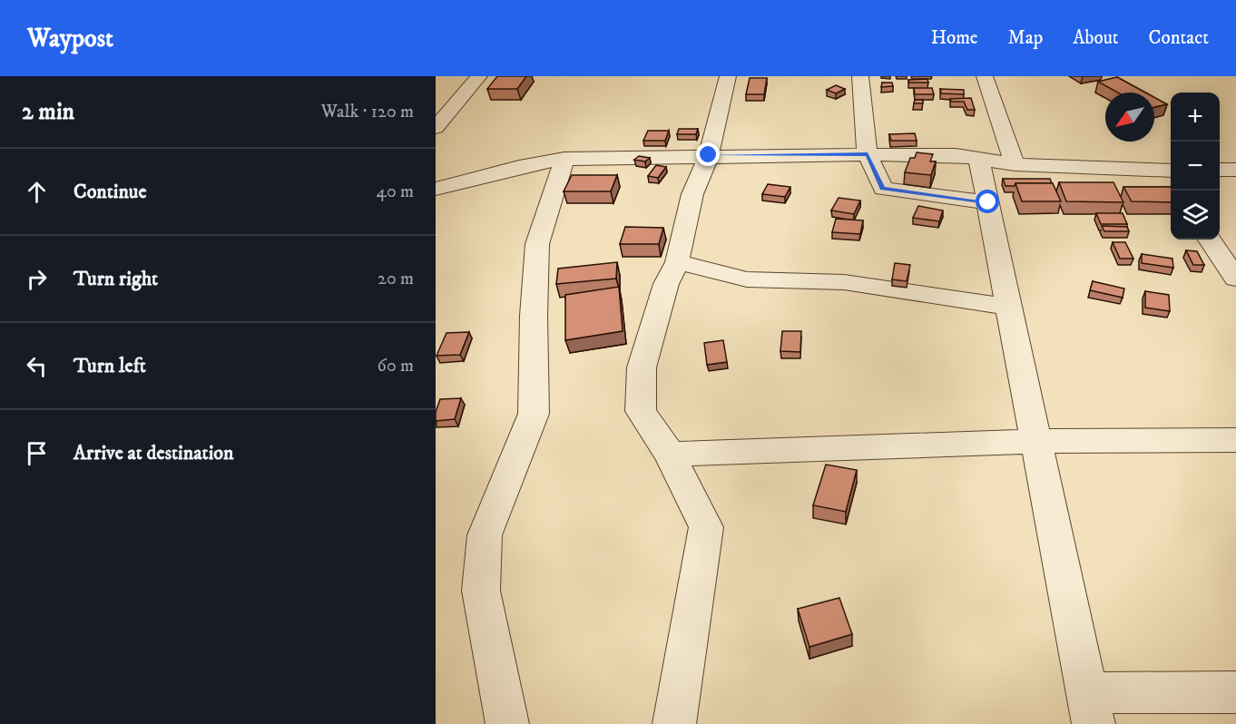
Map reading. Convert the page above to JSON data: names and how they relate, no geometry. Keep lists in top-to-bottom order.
{
  "north": "bottom left",
  "page": {
    "header": "Waypost",
    "nav": [
      "Home",
      "Map",
      "About",
      "Contact"
    ],
    "heading": ["2 min", "Walk · 120 m"],
    "map_buttons": ["+", "−"],
    "list": [
      ["Continue", "40 m"],
      ["Turn right", "20 m"],
      ["Turn left", "60 m"],
      "Arrive at destination"
    ]
  }
}
